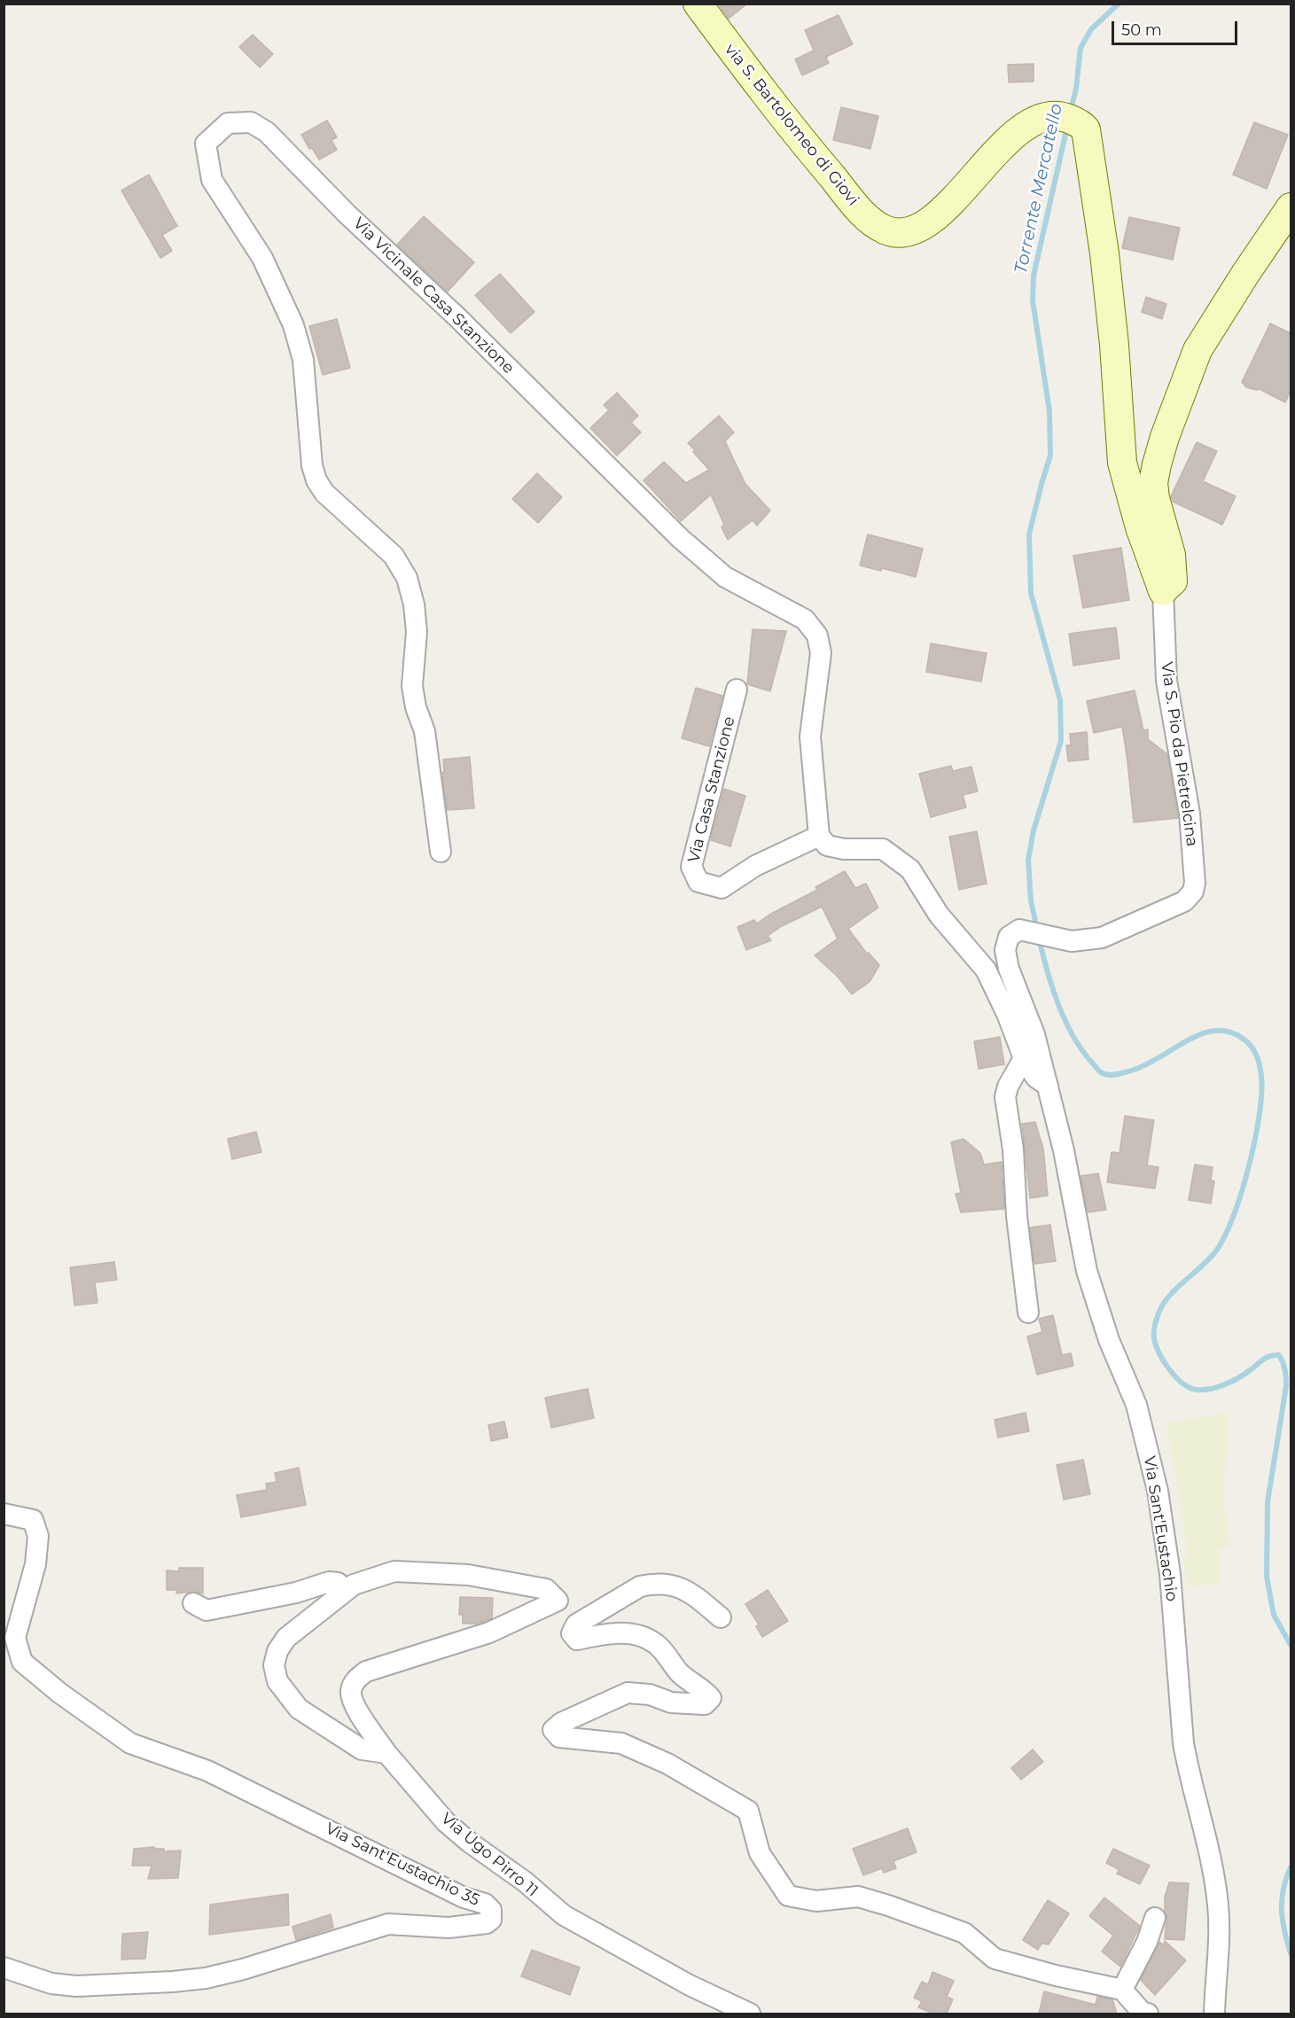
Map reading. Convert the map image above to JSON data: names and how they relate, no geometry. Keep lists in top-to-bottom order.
{
  "streets": {
    "street": [
      "via S. Bartolomeo di Giovi",
      "Via Vicinale Casa Stanzione",
      "Via S. Pio da Pietrelcina",
      "Via Casa Stanzione",
      "Via Sant'Eustachio",
      "Via Ugo Pirro 11",
      "Via Sant'Eustachio 35"
    ]
  },
  "crossings": [
    ["via S. Bartolomeo di Giovi", "Via S. Pio da Pietrelcina"],
    ["Via Vicinale Casa Stanzione", "Via Casa Stanzione"],
    ["Via S. Pio da Pietrelcina", "Via Sant'Eustachio"]
  ],
  "water": ["Torrente Mercatello"],
  "scale_bar": "50 m"
}
